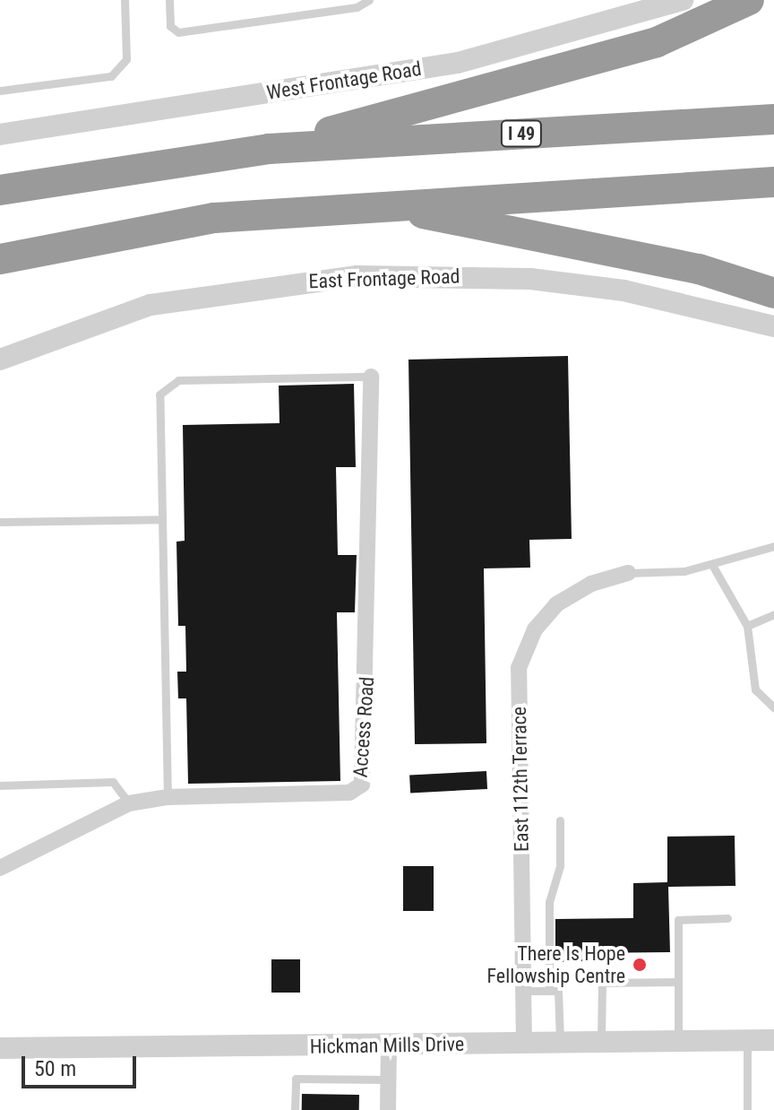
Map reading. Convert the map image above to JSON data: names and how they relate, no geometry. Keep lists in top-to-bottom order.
{
  "streets": {
    "highway": ["I 49"],
    "street": [
      "West Frontage Road",
      "East Frontage Road",
      "Access Road",
      "East 112th Terrace",
      "Hickman Mills Drive"
    ]
  },
  "crossings": [
    ["East 112th Terrace", "Hickman Mills Drive"]
  ],
  "places": ["There Is Hope Fellowship Centre"],
  "scale_bar": "50 m"
}
